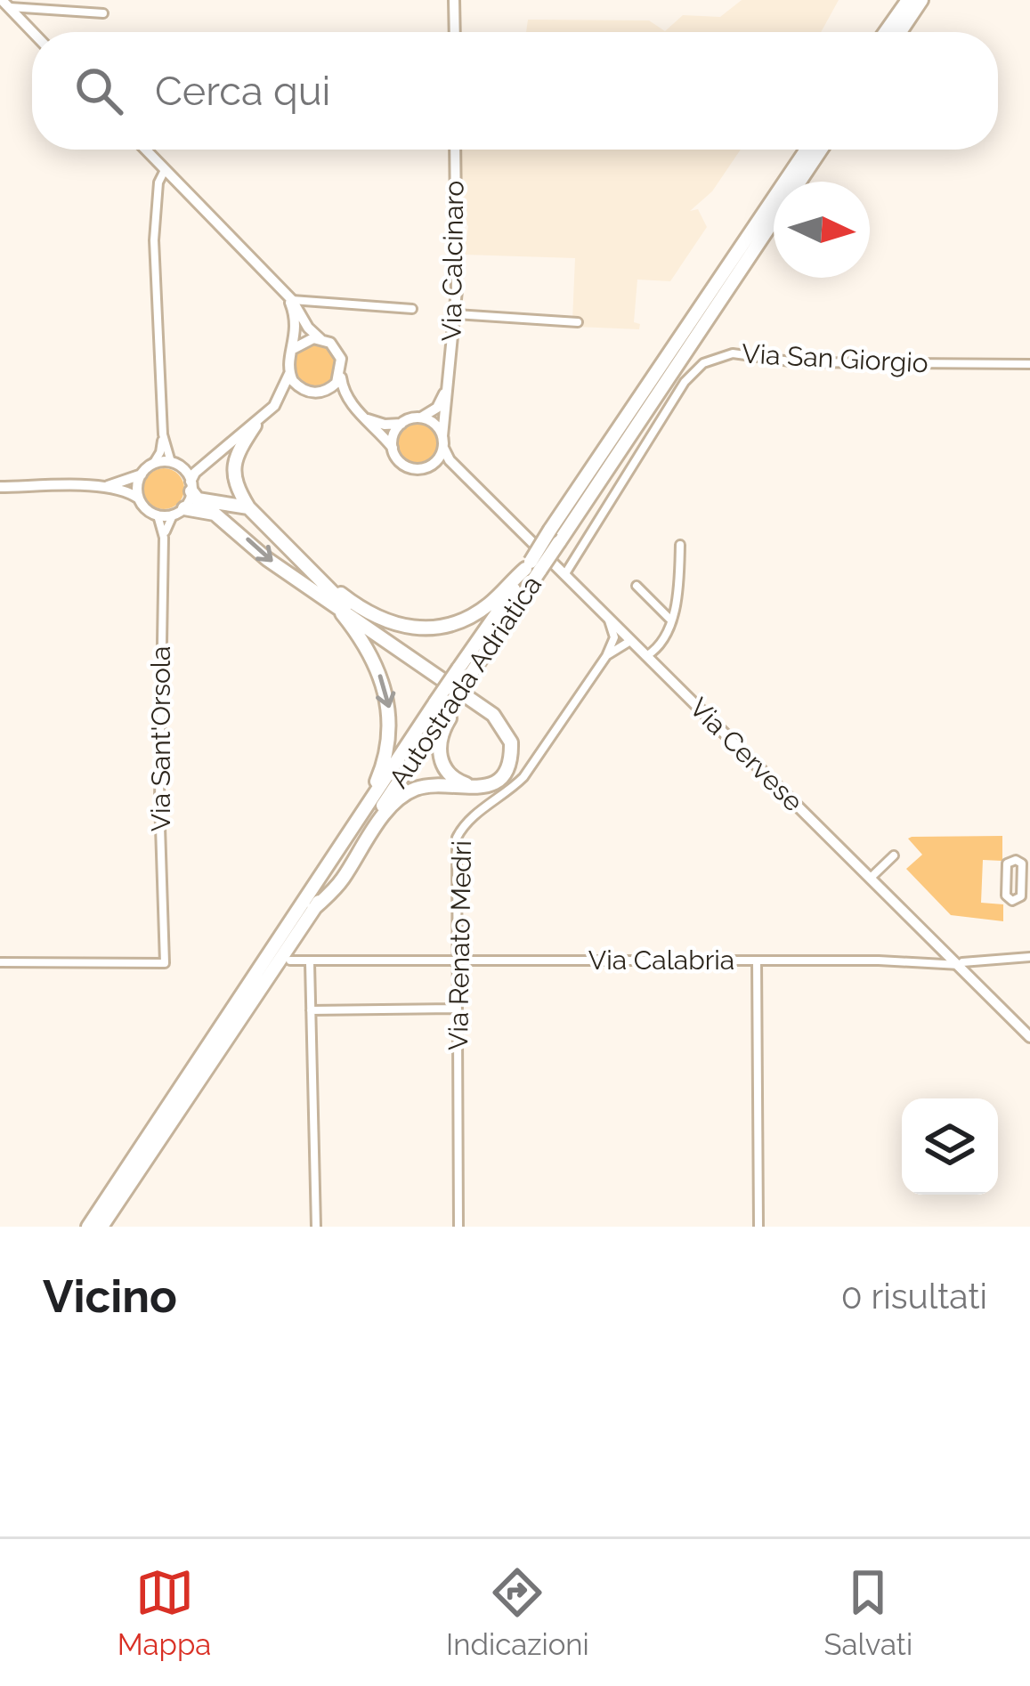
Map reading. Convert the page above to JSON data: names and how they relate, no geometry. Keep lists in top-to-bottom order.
{
  "streets": {
    "highway": ["Autostrada Adriatica"],
    "main road": ["Via Calcinaro", "Via Cervese"],
    "street": [
      "Via San Giorgio",
      "Via Sant'Orsola",
      "Via Renato Medri",
      "Via Calabria"
    ]
  },
  "crossings": [
    ["Via Calcinaro", "Via Cervese"],
    ["Via San Giorgio", "Via Cervese"],
    ["Autostrada Adriatica", "Via Calabria"],
    ["Via Cervese", "Via Renato Medri"],
    ["Via Cervese", "Via Calabria"],
    ["Via Renato Medri", "Via Calabria"]
  ],
  "north": "right",
  "page": {
    "search": "Cerca qui",
    "heading": ["Vicino", "0 risultati"],
    "nav": ["Mappa", "Indicazioni", "Salvati"]
  }
}
